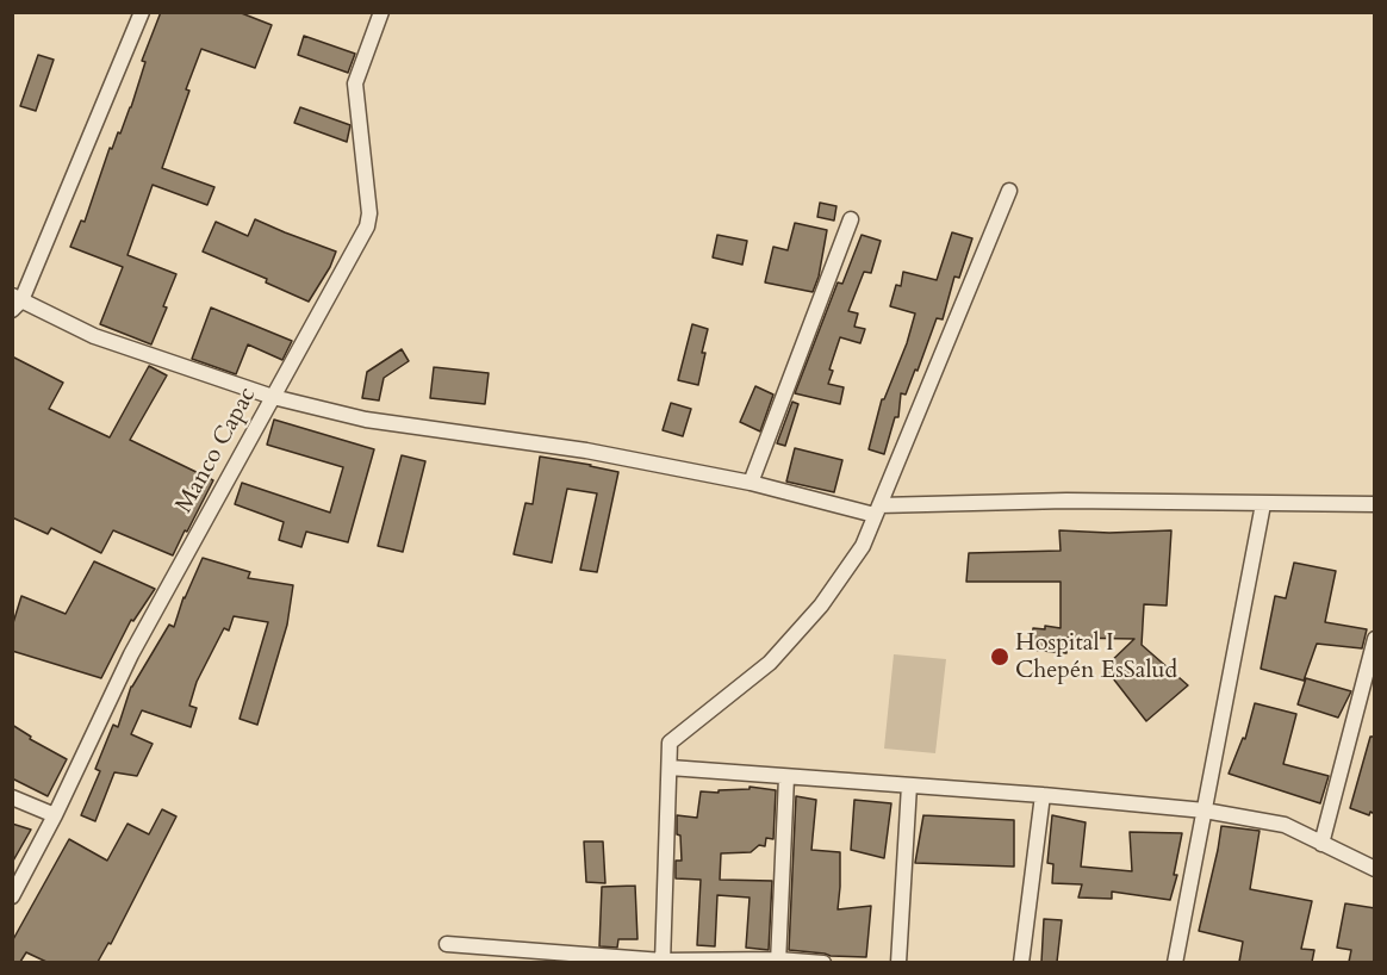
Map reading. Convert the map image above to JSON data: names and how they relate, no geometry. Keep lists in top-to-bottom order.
{
  "streets": {
    "street": ["Manco Capac"]
  },
  "places": ["Hospital I Chepén EsSalud"]
}
